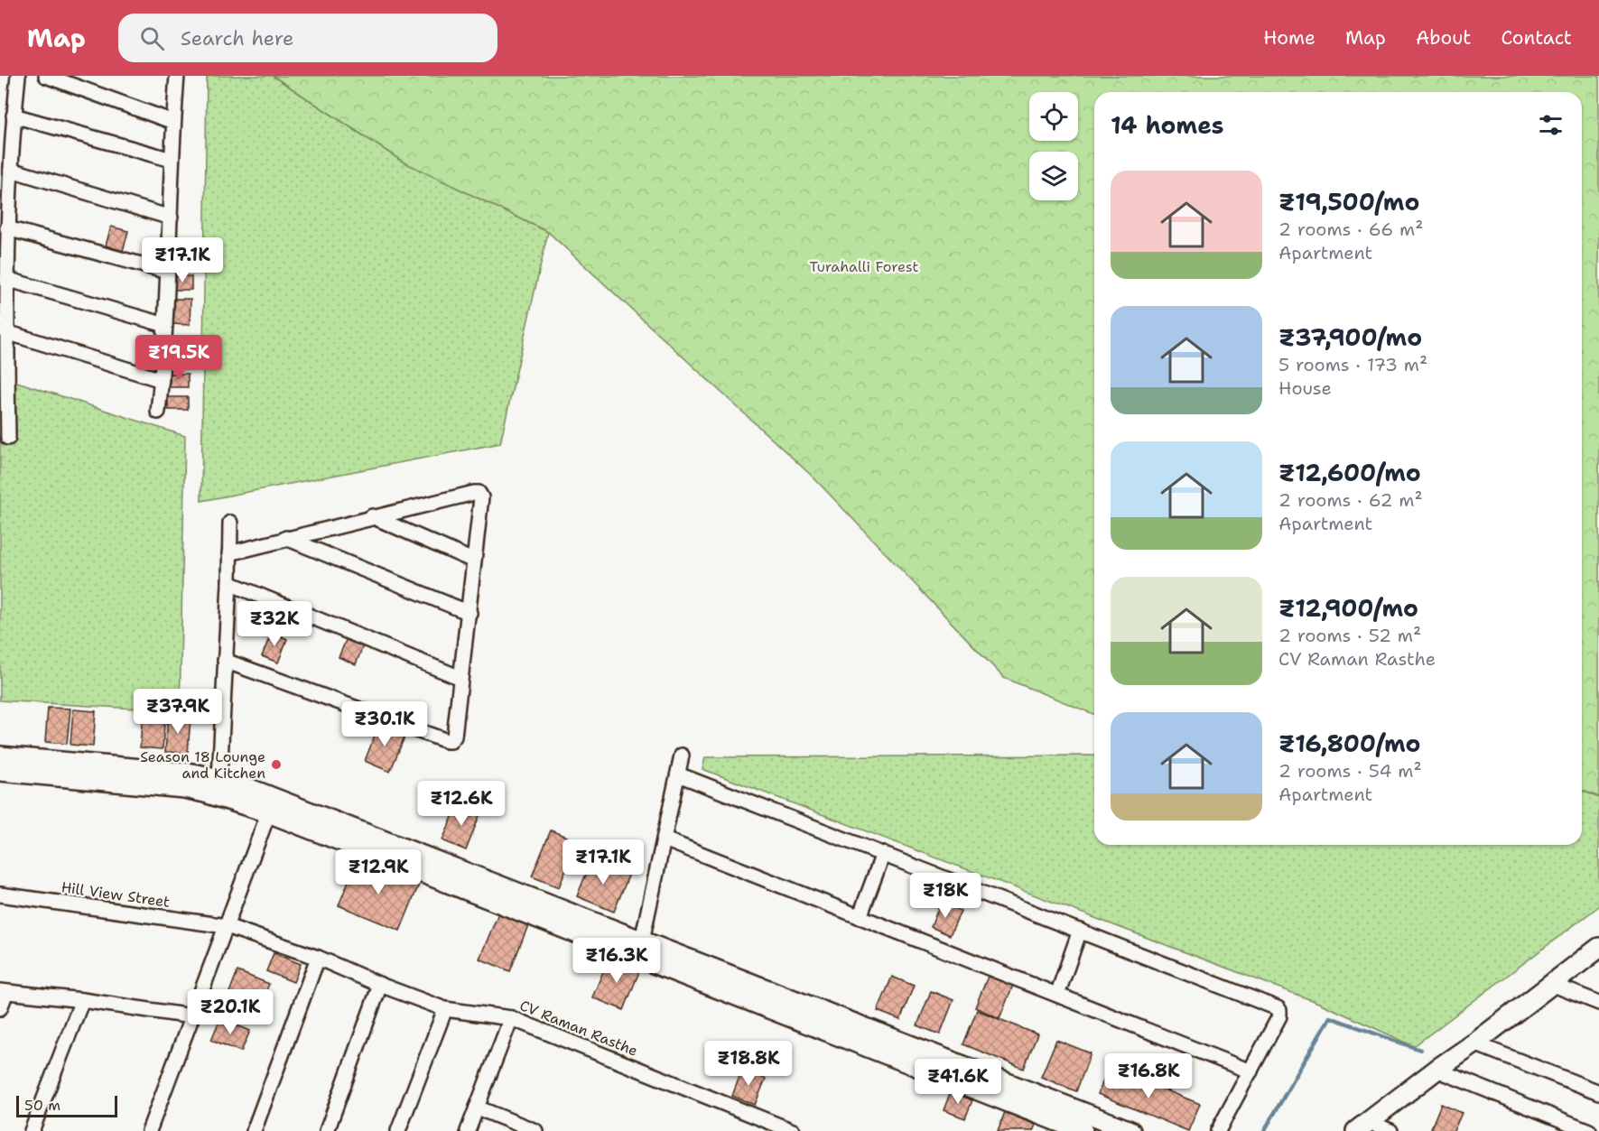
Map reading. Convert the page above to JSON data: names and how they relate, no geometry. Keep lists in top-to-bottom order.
{
  "streets": {
    "street": ["Hill View Street", "CV Raman Rasthe"]
  },
  "crossings": [
    ["Hill View Street", "CV Raman Rasthe"]
  ],
  "parks": ["Turahalli Forest"],
  "places": ["Season 18 Lounge and Kitchen"],
  "scale_bar": "50 m",
  "page": {
    "header": "Map",
    "search": "Search here",
    "nav": [
      "Home",
      "Map",
      "About",
      "Contact"
    ],
    "heading": "14 homes",
    "list": [
      {
        "name": "₹19,500/mo",
        "note": "2 rooms · 66 m² · Apartment"
      },
      {
        "name": "₹37,900/mo",
        "note": "5 rooms · 173 m² · House"
      },
      {
        "name": "₹12,600/mo",
        "note": "2 rooms · 62 m² · Apartment"
      },
      {
        "name": "₹12,900/mo",
        "note": "2 rooms · 52 m² · CV Raman Rasthe"
      },
      {
        "name": "₹16,800/mo",
        "note": "2 rooms · 54 m² · Apartment"
      }
    ],
    "price": [
      "₹17.1K",
      "₹19.5K",
      "₹32K",
      "₹37.9K",
      "₹30.1K",
      "₹12.6K",
      "₹17.1K",
      "₹12.9K",
      "₹18K",
      "₹16.3K",
      "₹20.1K",
      "₹18.8K",
      "₹16.8K",
      "₹41.6K"
    ],
    "scale": "50 m"
  }
}
